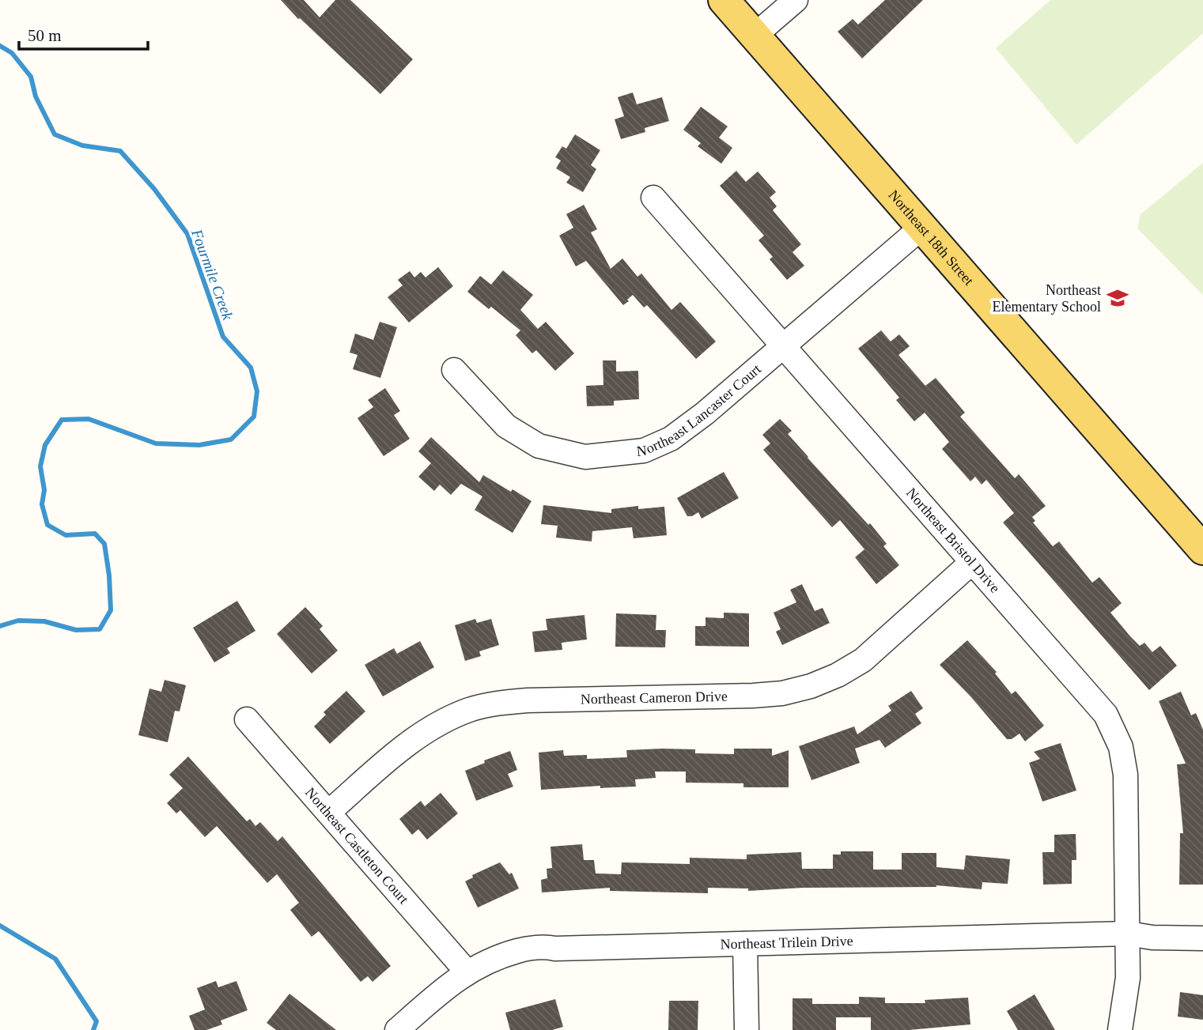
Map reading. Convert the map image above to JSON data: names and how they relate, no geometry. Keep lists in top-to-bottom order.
{
  "streets": {
    "main road": ["Northeast 18th Street"],
    "street": [
      "Northeast Lancaster Court",
      "Northeast Bristol Drive",
      "Northeast Cameron Drive",
      "Northeast Castleton Court",
      "Northeast Trilein Drive"
    ]
  },
  "crossings": [
    ["Northeast 18th Street", "Northeast Lancaster Court"],
    ["Northeast Lancaster Court", "Northeast Bristol Drive"],
    ["Northeast Bristol Drive", "Northeast Cameron Drive"],
    ["Northeast Bristol Drive", "Northeast Trilein Drive"],
    ["Northeast Cameron Drive", "Northeast Castleton Court"],
    ["Northeast Castleton Court", "Northeast Trilein Drive"]
  ],
  "water": ["Fourmile Creek"],
  "places": {
    "school or university": ["Northeast Elementary School"]
  },
  "scale_bar": "50 m"
}
